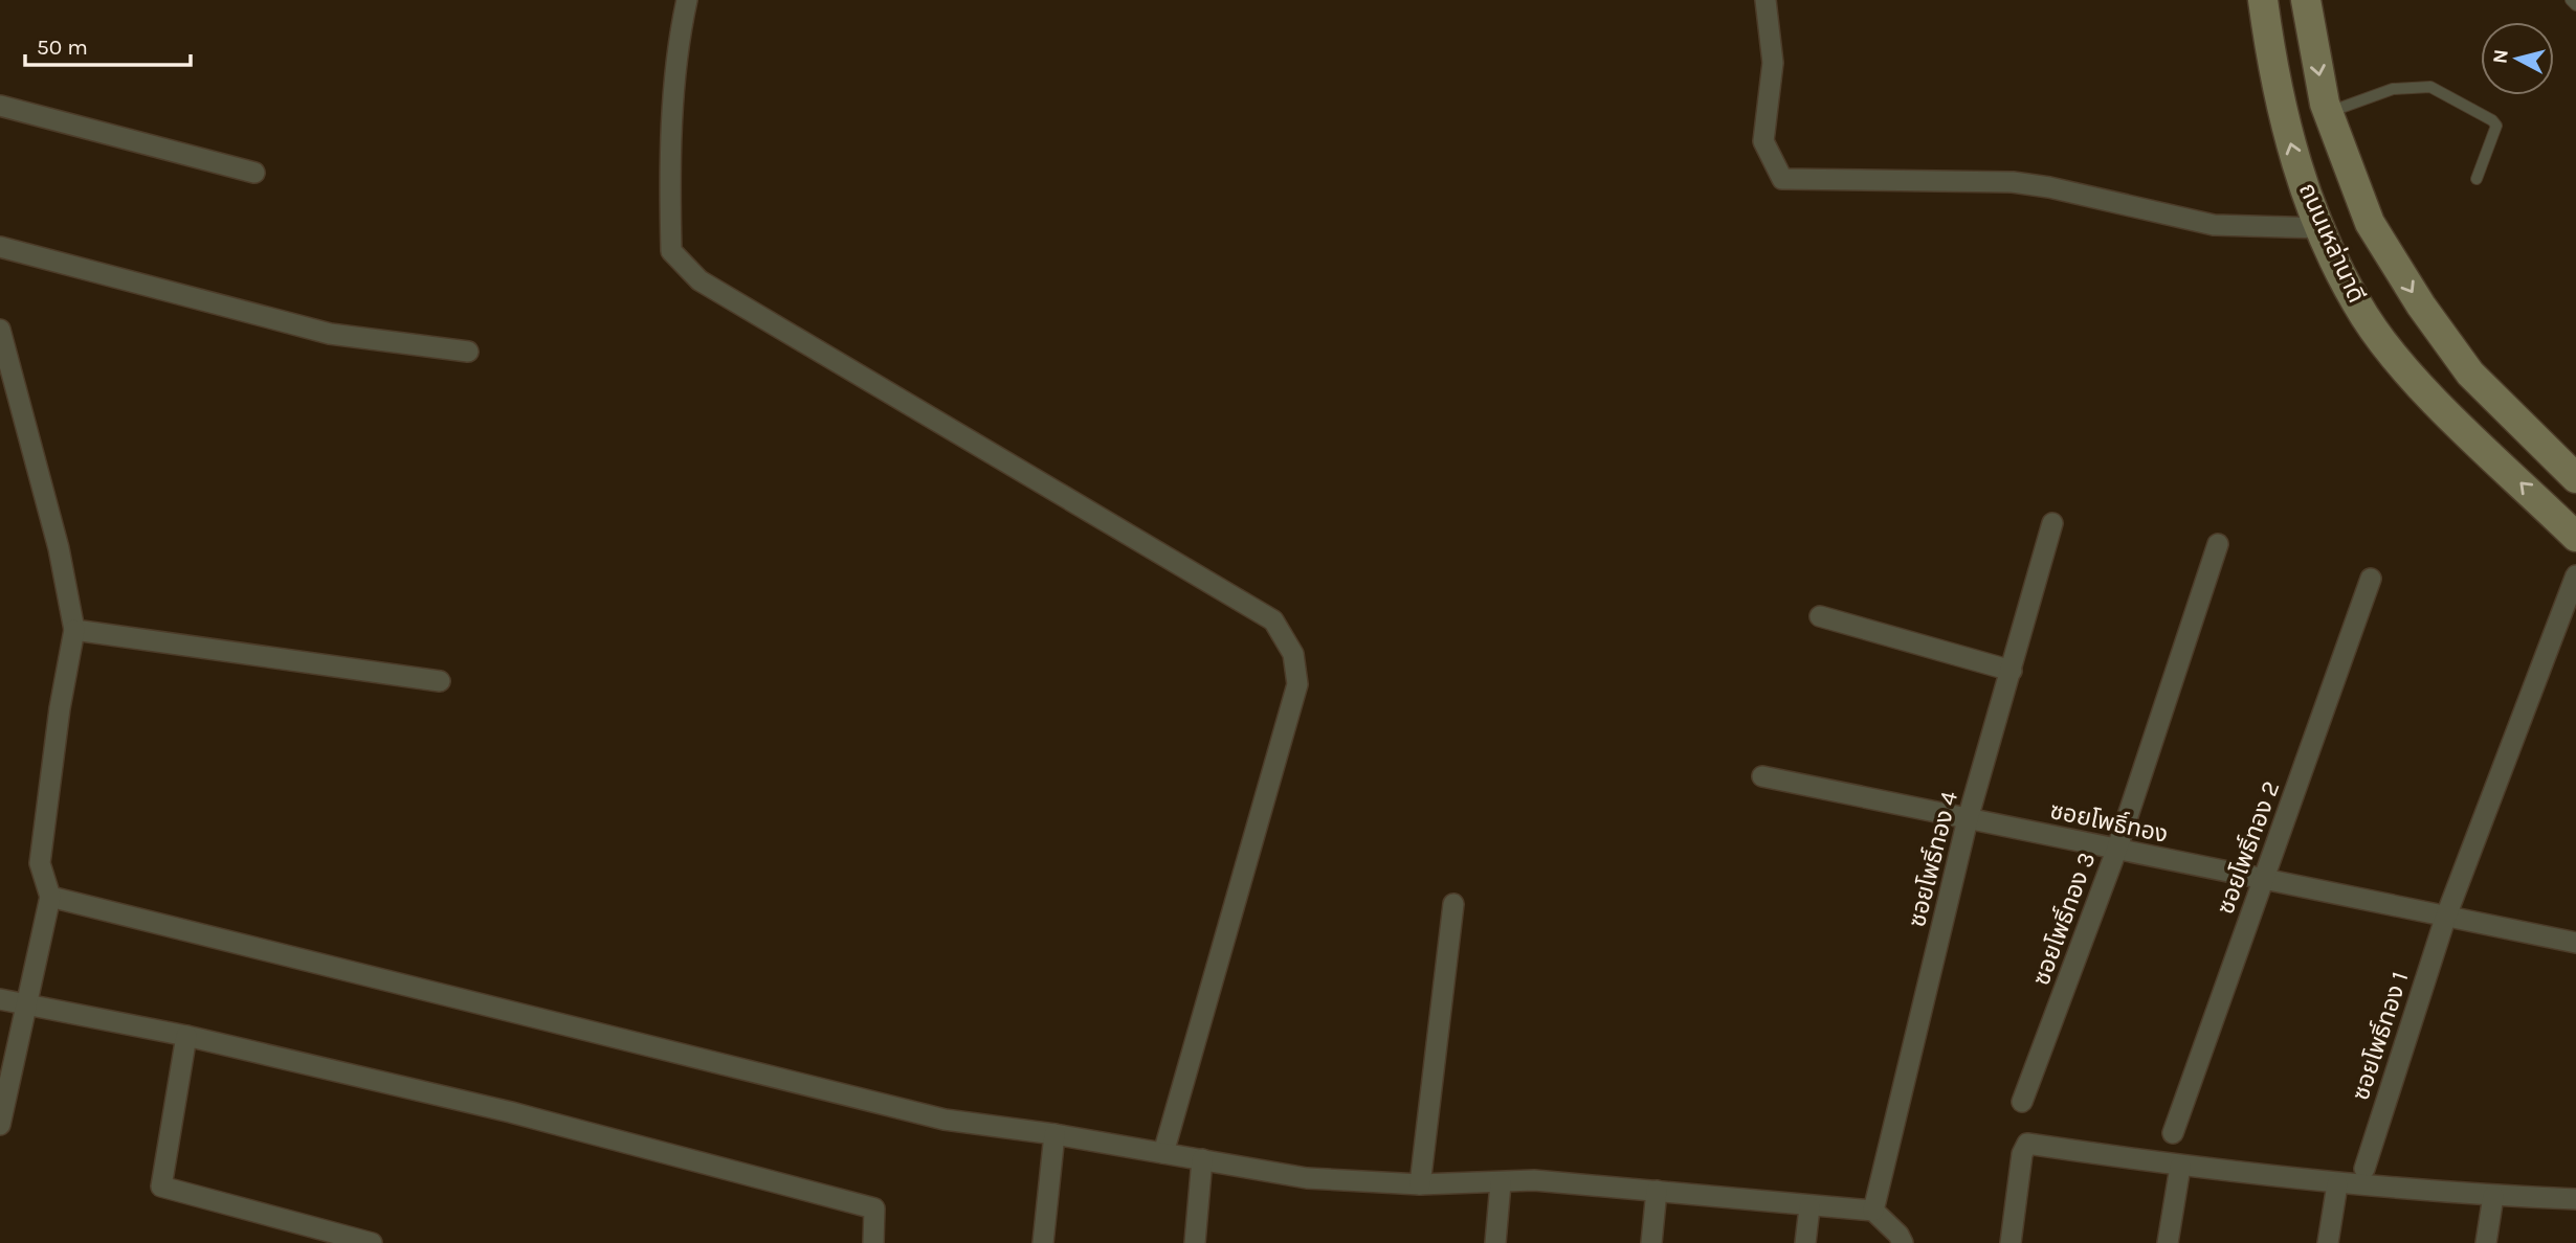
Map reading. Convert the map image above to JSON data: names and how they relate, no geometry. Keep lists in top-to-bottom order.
{
  "streets": {
    "main road": ["ถนนเหล่านาดี"],
    "street": [
      "ซอยโพธิ์ทอง",
      "ซอยโพธิ์ทอง 2",
      "ซอยโพธิ์ทอง 4",
      "ซอยโพธิ์ทอง 3",
      "ซอยโพธิ์ทอง 1"
    ]
  },
  "crossings": [
    ["ซอยโพธิ์ทอง", "ซอยโพธิ์ทอง 2"],
    ["ซอยโพธิ์ทอง", "ซอยโพธิ์ทอง 4"],
    ["ซอยโพธิ์ทอง", "ซอยโพธิ์ทอง 3"],
    ["ซอยโพธิ์ทอง", "ซอยโพธิ์ทอง 1"]
  ],
  "scale_bar": "50 m",
  "north": "left"
}
